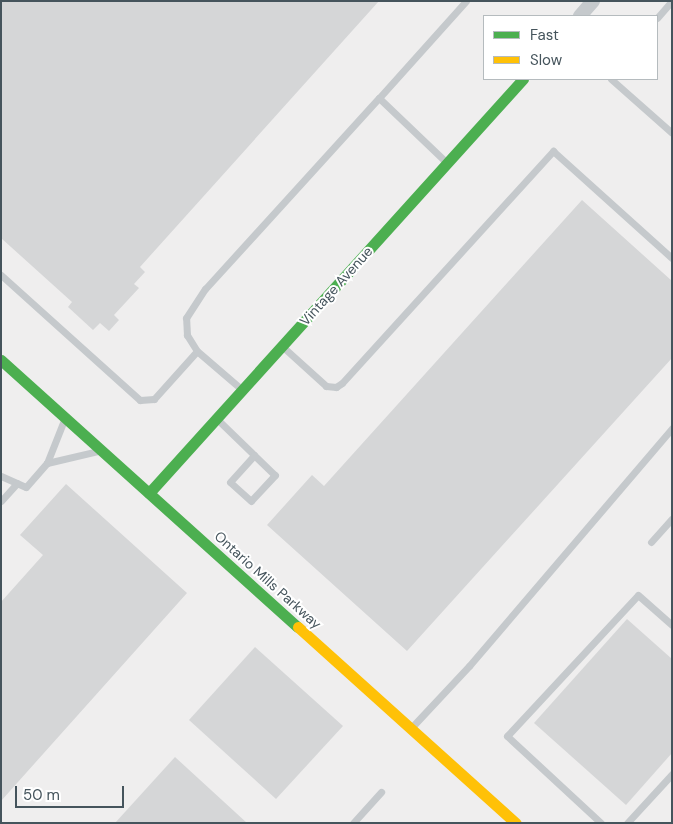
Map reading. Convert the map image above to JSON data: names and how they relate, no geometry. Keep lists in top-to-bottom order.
{
  "streets": {
    "main road": ["Vintage Avenue", "Ontario Mills Parkway"]
  },
  "crossings": [
    ["Vintage Avenue", "Ontario Mills Parkway"]
  ],
  "legend": ["Fast", "Slow"],
  "scale_bar": "50 m"
}
